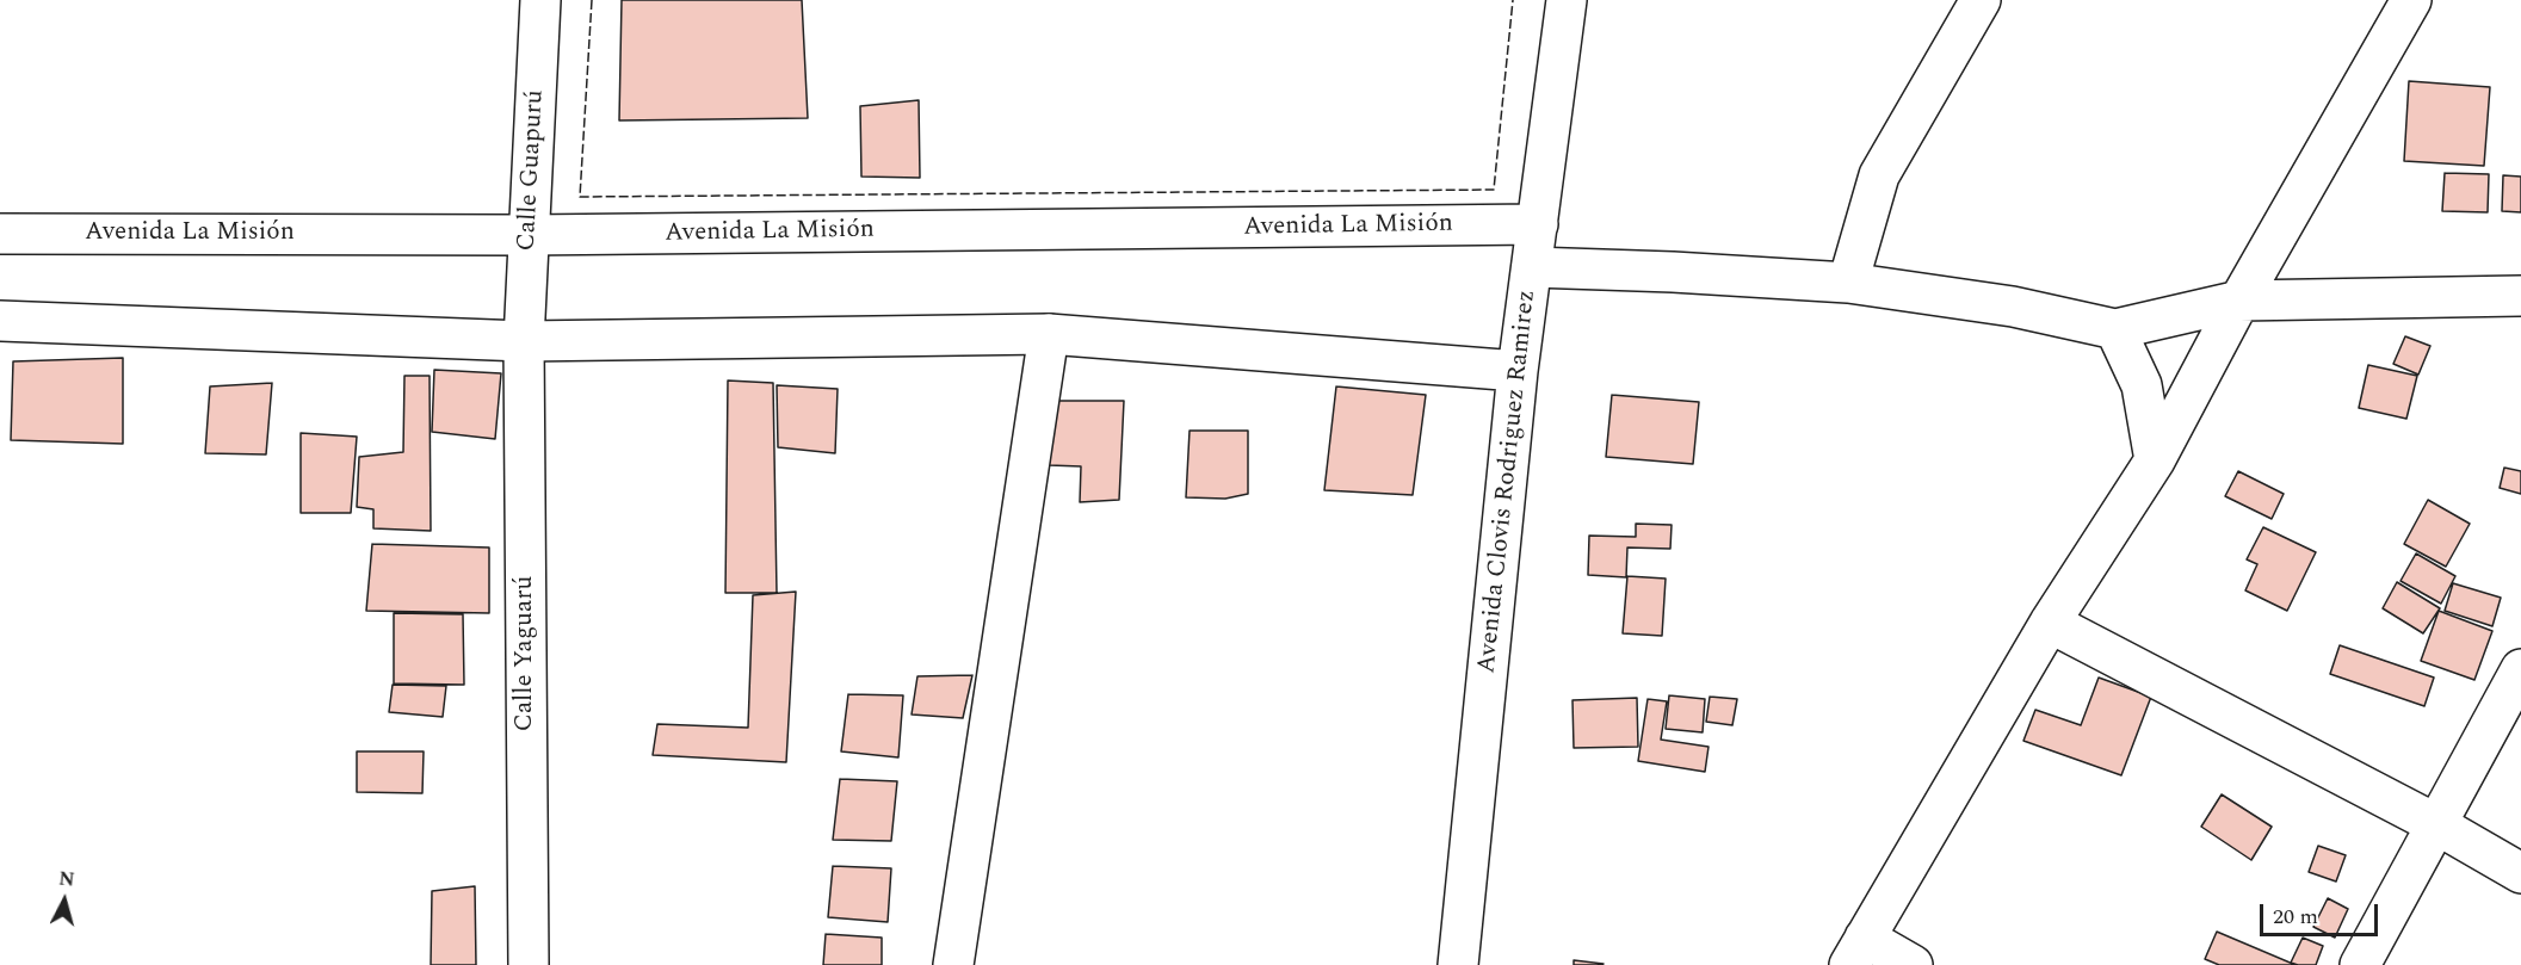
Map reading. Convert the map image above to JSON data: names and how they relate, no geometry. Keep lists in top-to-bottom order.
{
  "streets": {
    "street": [
      "Calle Guapurú",
      "Avenida La Misión",
      "Avenida Clovis Rodriguez Ramirez",
      "Calle Yaguarú"
    ]
  },
  "crossings": [
    ["Calle Guapurú", "Avenida La Misión"],
    ["Calle Guapurú", "Calle Yaguarú"],
    ["Avenida La Misión", "Avenida Clovis Rodriguez Ramirez"]
  ],
  "scale_bar": "20 m",
  "north": "top"
}
